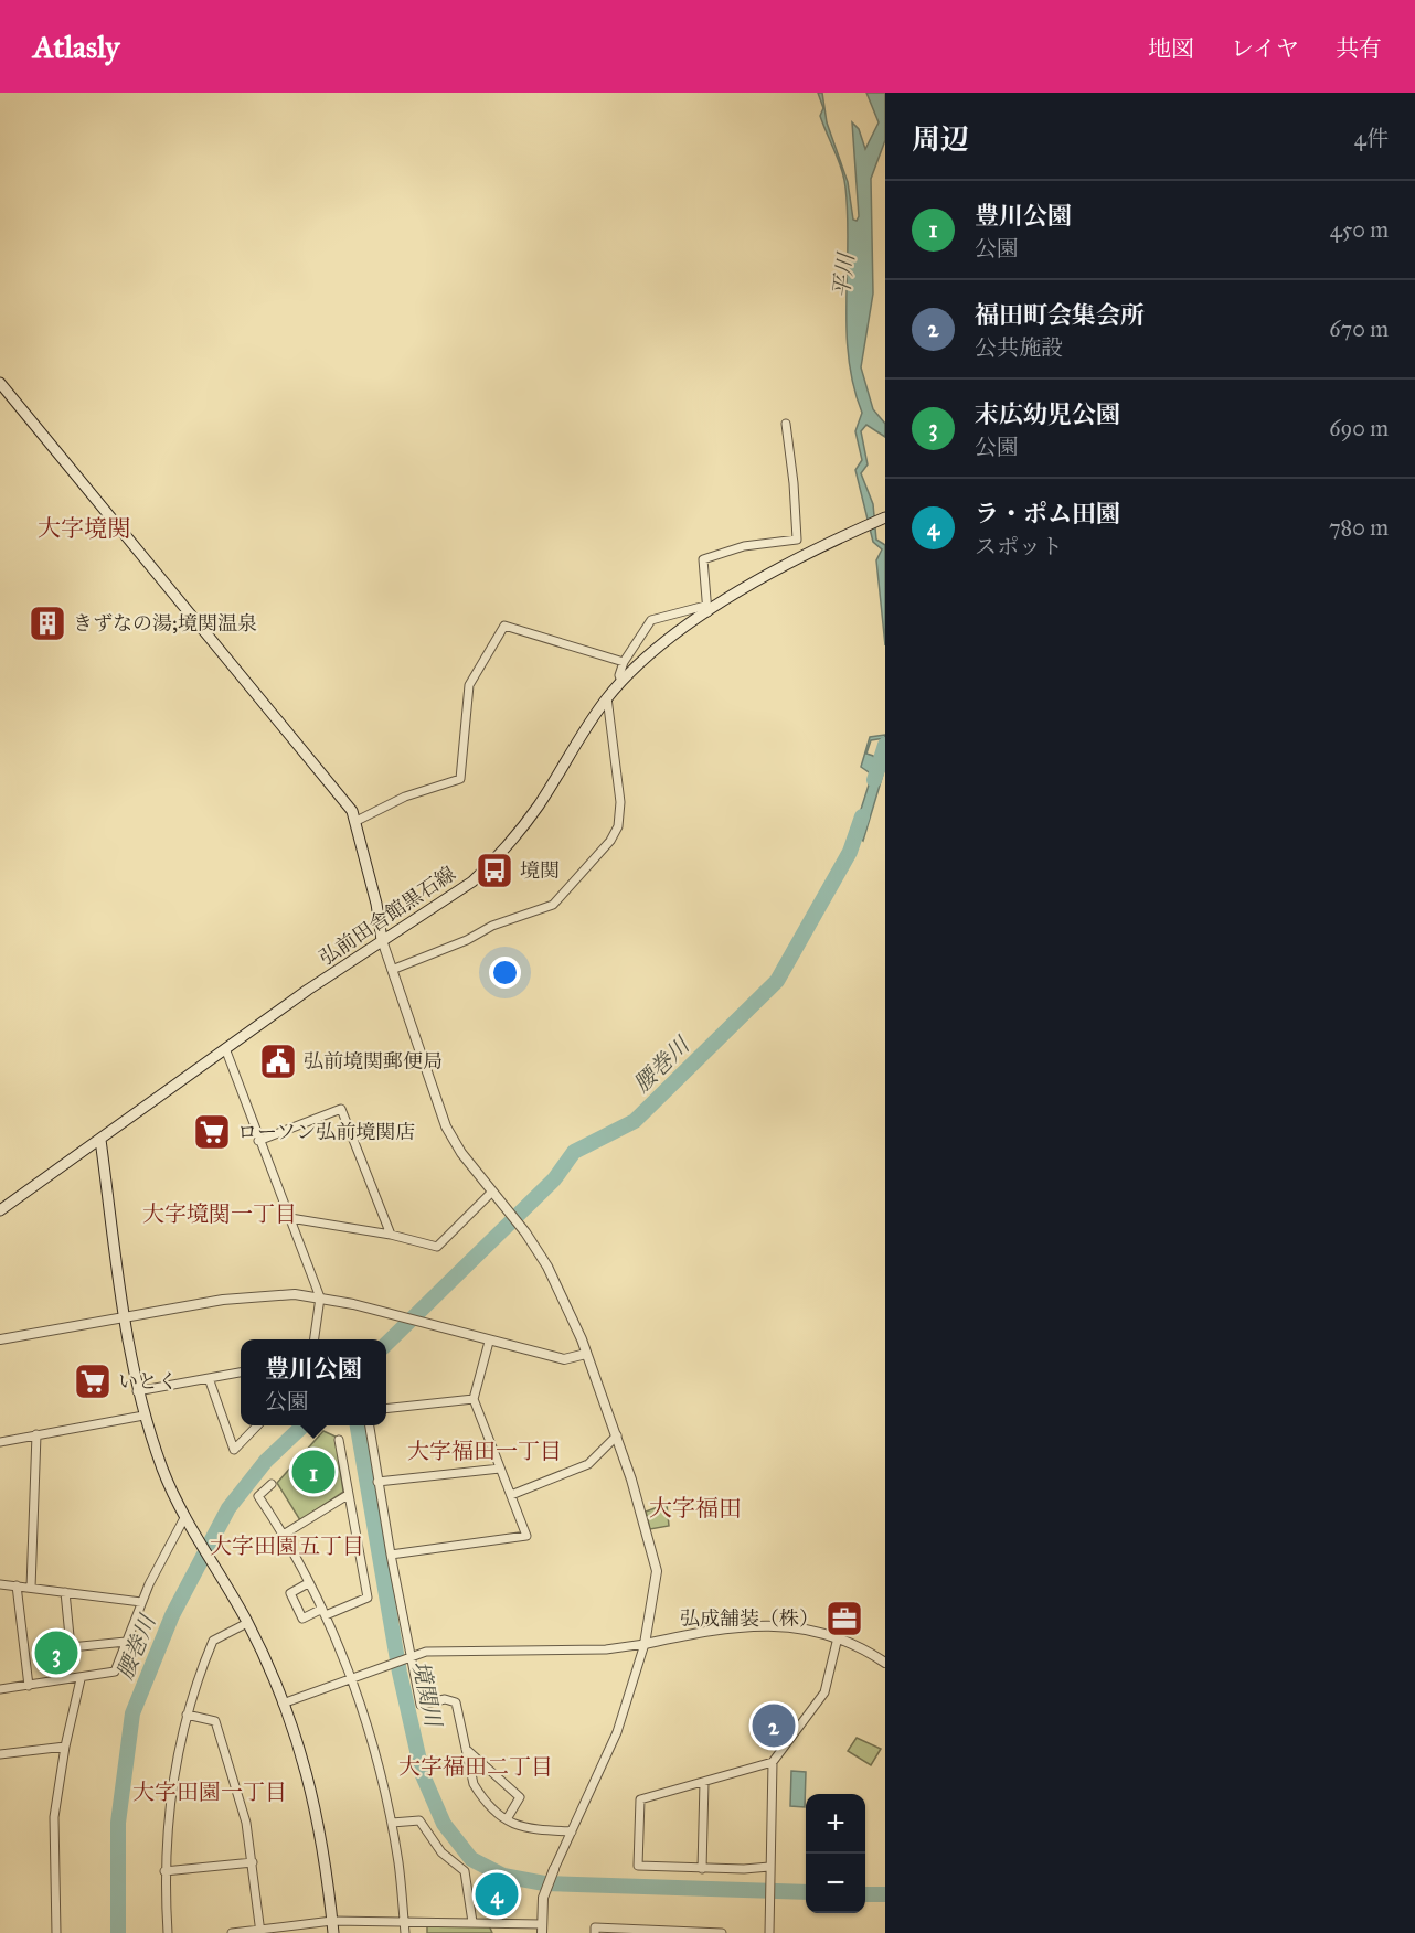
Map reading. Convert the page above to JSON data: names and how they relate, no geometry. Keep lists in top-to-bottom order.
{
  "streets": {
    "main road": ["弘前田舎館黒石線"]
  },
  "districts": [
    "大字境関",
    "大字境関一丁目",
    "大字福田一丁目",
    "大字福田",
    "大字田園五丁目",
    "大字福田二丁目",
    "大字田園一丁目"
  ],
  "water": ["平川", "腰巻川", "境関川"],
  "places": {
    "building": ["きずなの湯;境関温泉"],
    "bus stop": ["境関"],
    "public building": ["弘前境関郵便局"],
    "supermarket": ["ローソン弘前境関店", "いとく"],
    "office": ["弘成舗装（株）"]
  },
  "page": {
    "header": "Atlasly",
    "nav": ["地図", "レイヤ", "共有"],
    "heading": ["周辺", "4件"],
    "list": [
      {
        "mark": "1",
        "name": "豊川公園",
        "note": "公園",
        "value": "450 m"
      },
      {
        "mark": "2",
        "name": "福田町会集会所",
        "note": "公共施設",
        "value": "670 m"
      },
      {
        "mark": "3",
        "name": "末広幼児公園",
        "note": "公園",
        "value": "690 m"
      },
      {
        "mark": "4",
        "name": "ラ・ポム田園",
        "note": "スポット",
        "value": "780 m"
      }
    ],
    "popup": ["豊川公園", "公園"],
    "pins": [
      "1",
      "3",
      "2",
      "4"
    ],
    "map_buttons": ["+", "−"]
  }
}
